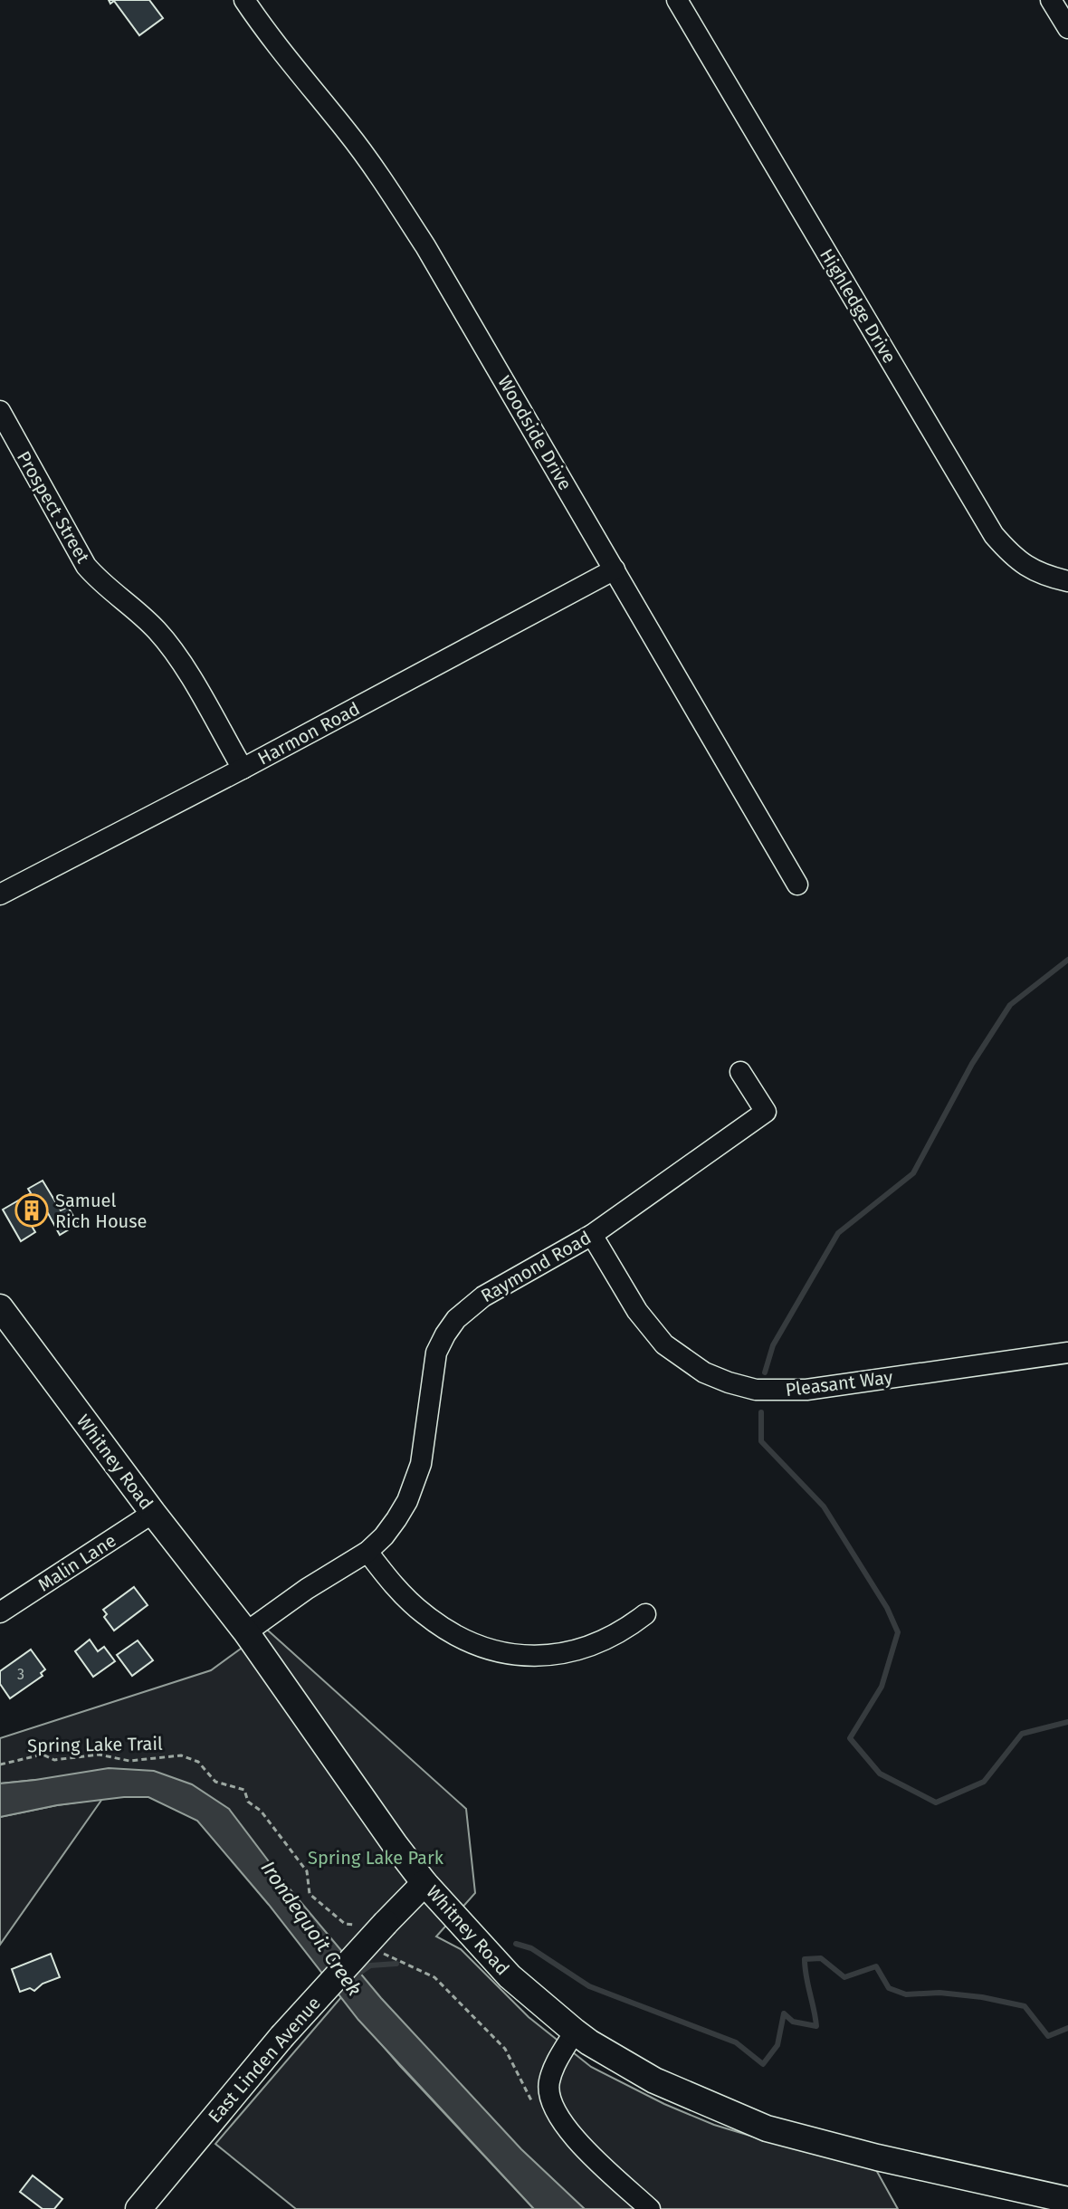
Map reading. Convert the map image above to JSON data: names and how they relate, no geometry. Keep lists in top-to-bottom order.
{
  "streets": {
    "main road": ["Whitney Road", "East Linden Avenue"],
    "street": [
      "Highledge Drive",
      "Woodside Drive",
      "Prospect Street",
      "Harmon Road",
      "Raymond Road",
      "Pleasant Way",
      "Malin Lane"
    ],
    "path": ["Spring Lake Trail"]
  },
  "crossings": [
    ["Woodside Drive", "Harmon Road"],
    ["Prospect Street", "Harmon Road"],
    ["Raymond Road", "Pleasant Way"],
    ["Raymond Road", "Whitney Road"],
    ["Whitney Road", "Malin Lane"],
    ["Whitney Road", "East Linden Avenue"]
  ],
  "water": ["Irondequoit Creek"],
  "parks": ["Spring Lake Park"],
  "places": {
    "building": ["Samuel Rich House"]
  },
  "house_numbers": ["3"]
}
